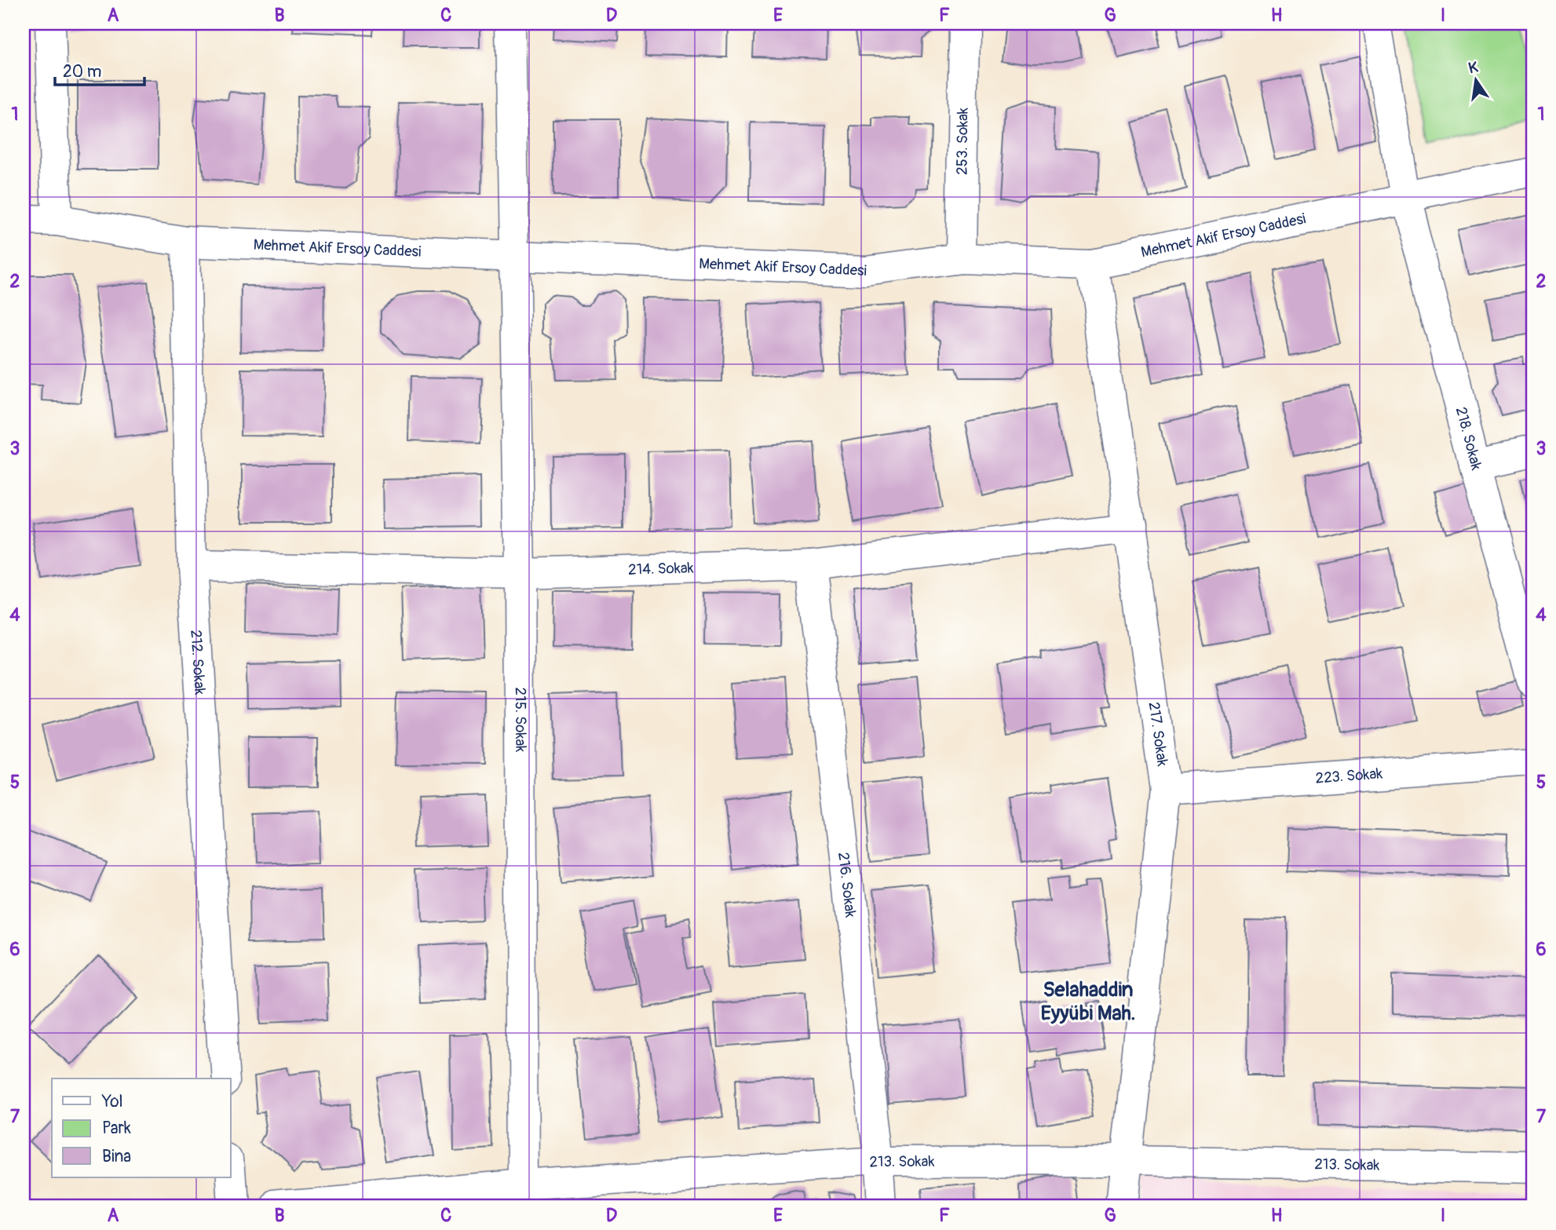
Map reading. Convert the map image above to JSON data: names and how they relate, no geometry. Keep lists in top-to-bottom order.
{
  "streets": {
    "street": [
      "253. Sokak",
      "Mehmet Akif Ersoy Caddesi",
      "218. Sokak",
      "214. Sokak",
      "212. Sokak",
      "215. Sokak",
      "217. Sokak",
      "223. Sokak",
      "216. Sokak",
      "213. Sokak"
    ]
  },
  "crossings": [
    ["253. Sokak", "Mehmet Akif Ersoy Caddesi"],
    ["Mehmet Akif Ersoy Caddesi", "218. Sokak"],
    ["Mehmet Akif Ersoy Caddesi", "212. Sokak"],
    ["Mehmet Akif Ersoy Caddesi", "215. Sokak"],
    ["Mehmet Akif Ersoy Caddesi", "217. Sokak"],
    ["214. Sokak", "212. Sokak"],
    ["214. Sokak", "215. Sokak"],
    ["214. Sokak", "217. Sokak"],
    ["214. Sokak", "216. Sokak"],
    ["215. Sokak", "213. Sokak"],
    ["217. Sokak", "223. Sokak"],
    ["217. Sokak", "213. Sokak"],
    ["216. Sokak", "213. Sokak"]
  ],
  "districts": ["Selahaddin Eyyübi Mah."],
  "legend": ["Yol", "Park", "Bina"],
  "scale_bar": "20 m",
  "north": "top",
  "grid": {
    "columns": [
      "A",
      "B",
      "C",
      "D",
      "E",
      "F",
      "G",
      "H",
      "I"
    ],
    "rows": [
      "1",
      "2",
      "3",
      "4",
      "5",
      "6",
      "7"
    ]
  }
}
